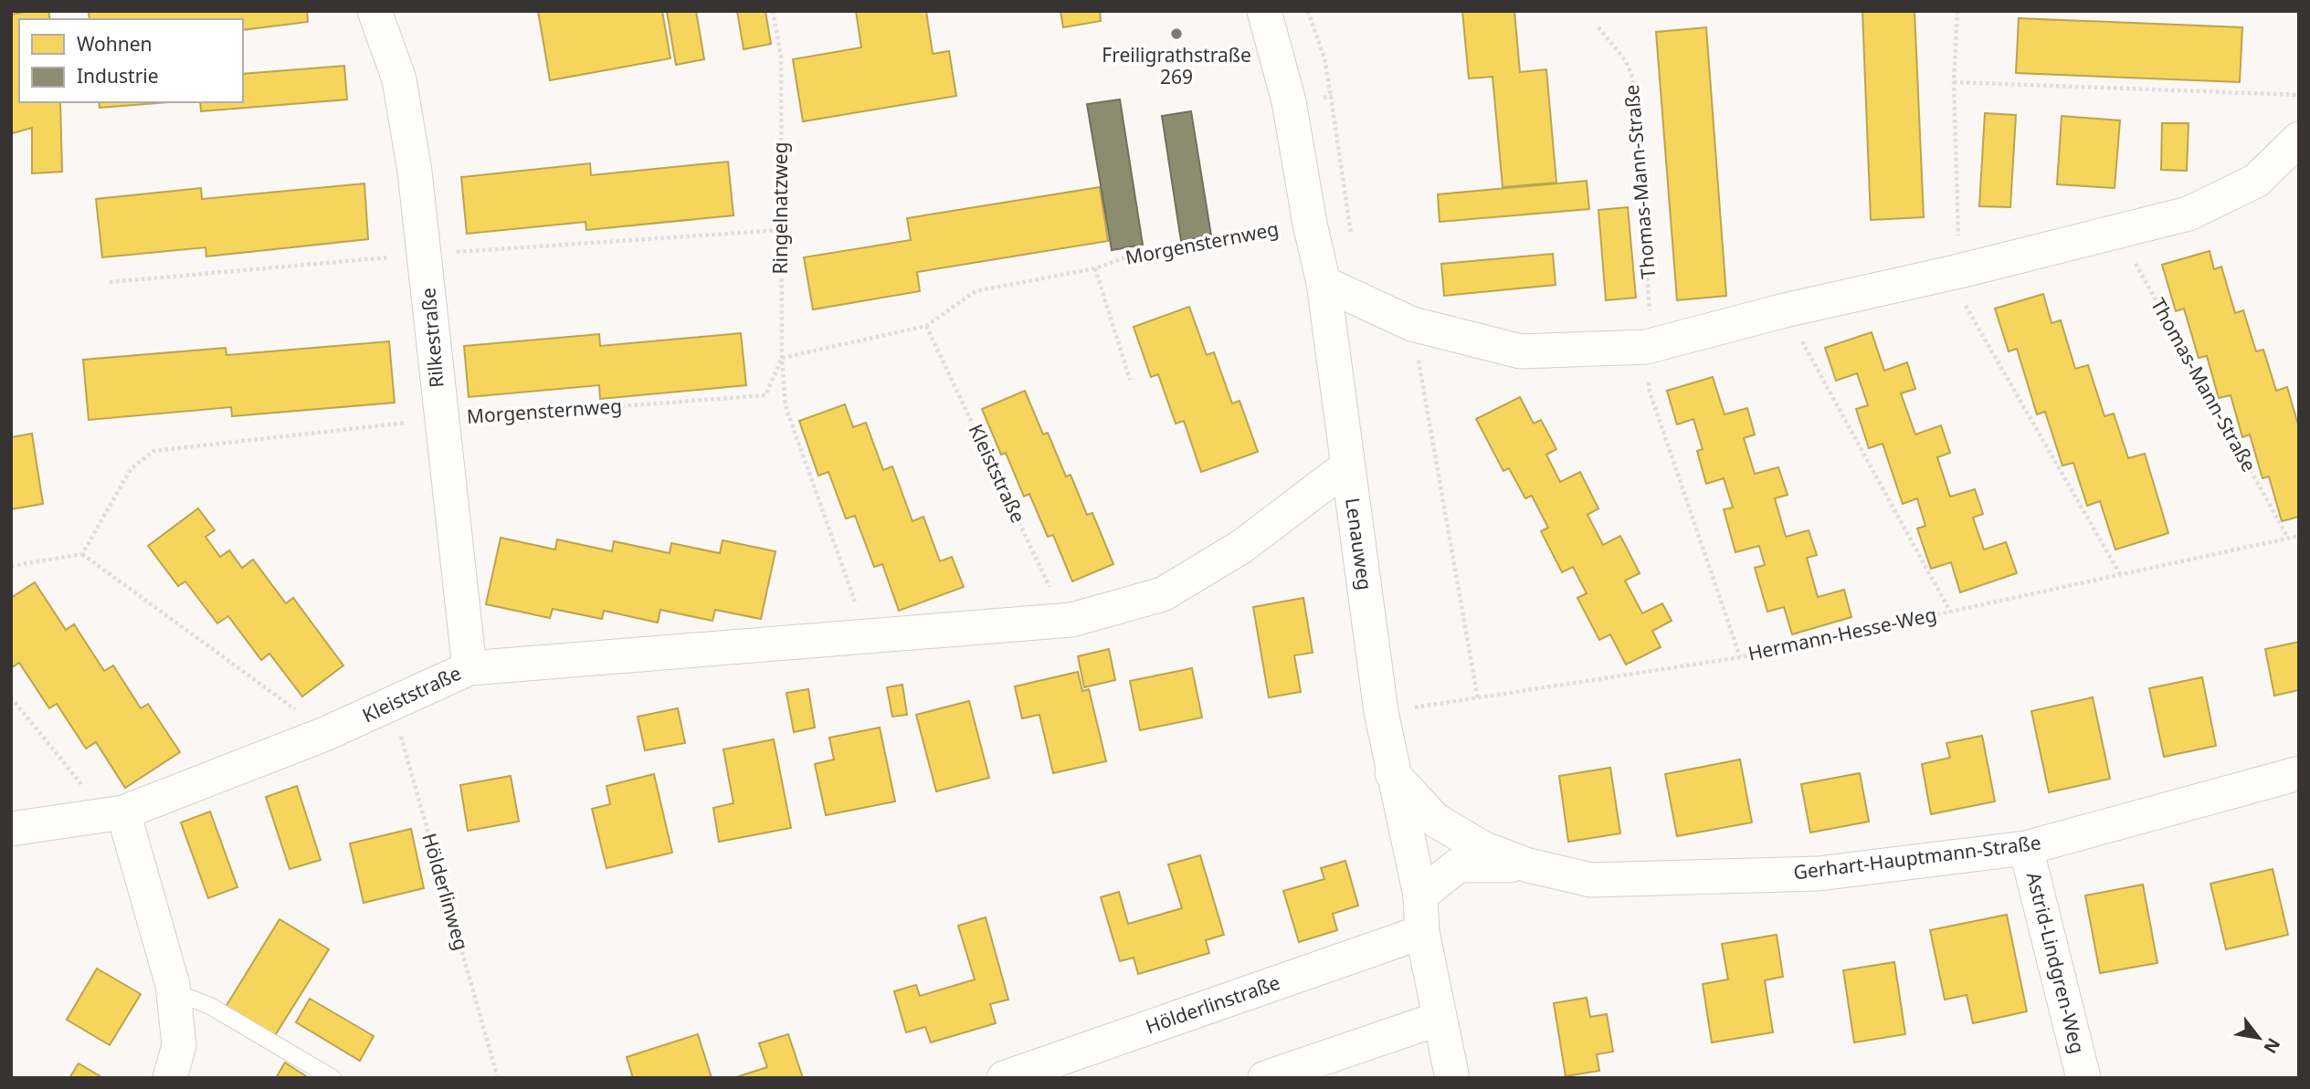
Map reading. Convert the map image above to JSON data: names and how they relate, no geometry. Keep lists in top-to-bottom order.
{
  "streets": {
    "street": [
      "Rilkestraße",
      "Kleiststraße",
      "Lenauweg",
      "Gerhart-Hauptmann-Straße",
      "Astrid-Lindgren-Weg",
      "Hölderlinstraße"
    ],
    "path": [
      "Thomas-Mann-Straße",
      "Ringelnatzweg",
      "Morgensternweg",
      "Hermann-Hesse-Weg",
      "Hölderlinweg"
    ]
  },
  "crossings": [
    ["Thomas-Mann-Straße", "Hermann-Hesse-Weg"],
    ["Ringelnatzweg", "Morgensternweg"],
    ["Ringelnatzweg", "Kleiststraße"],
    ["Morgensternweg", "Rilkestraße"],
    ["Morgensternweg", "Kleiststraße"],
    ["Morgensternweg", "Lenauweg"],
    ["Rilkestraße", "Kleiststraße"],
    ["Kleiststraße", "Lenauweg"],
    ["Kleiststraße", "Hölderlinweg"],
    ["Lenauweg", "Hermann-Hesse-Weg"],
    ["Lenauweg", "Gerhart-Hauptmann-Straße"],
    ["Lenauweg", "Hölderlinstraße"],
    ["Gerhart-Hauptmann-Straße", "Astrid-Lindgren-Weg"]
  ],
  "places": ["Freiligrathstraße 269"],
  "legend": ["Wohnen", "Industrie"],
  "north": "bottom right"
}
